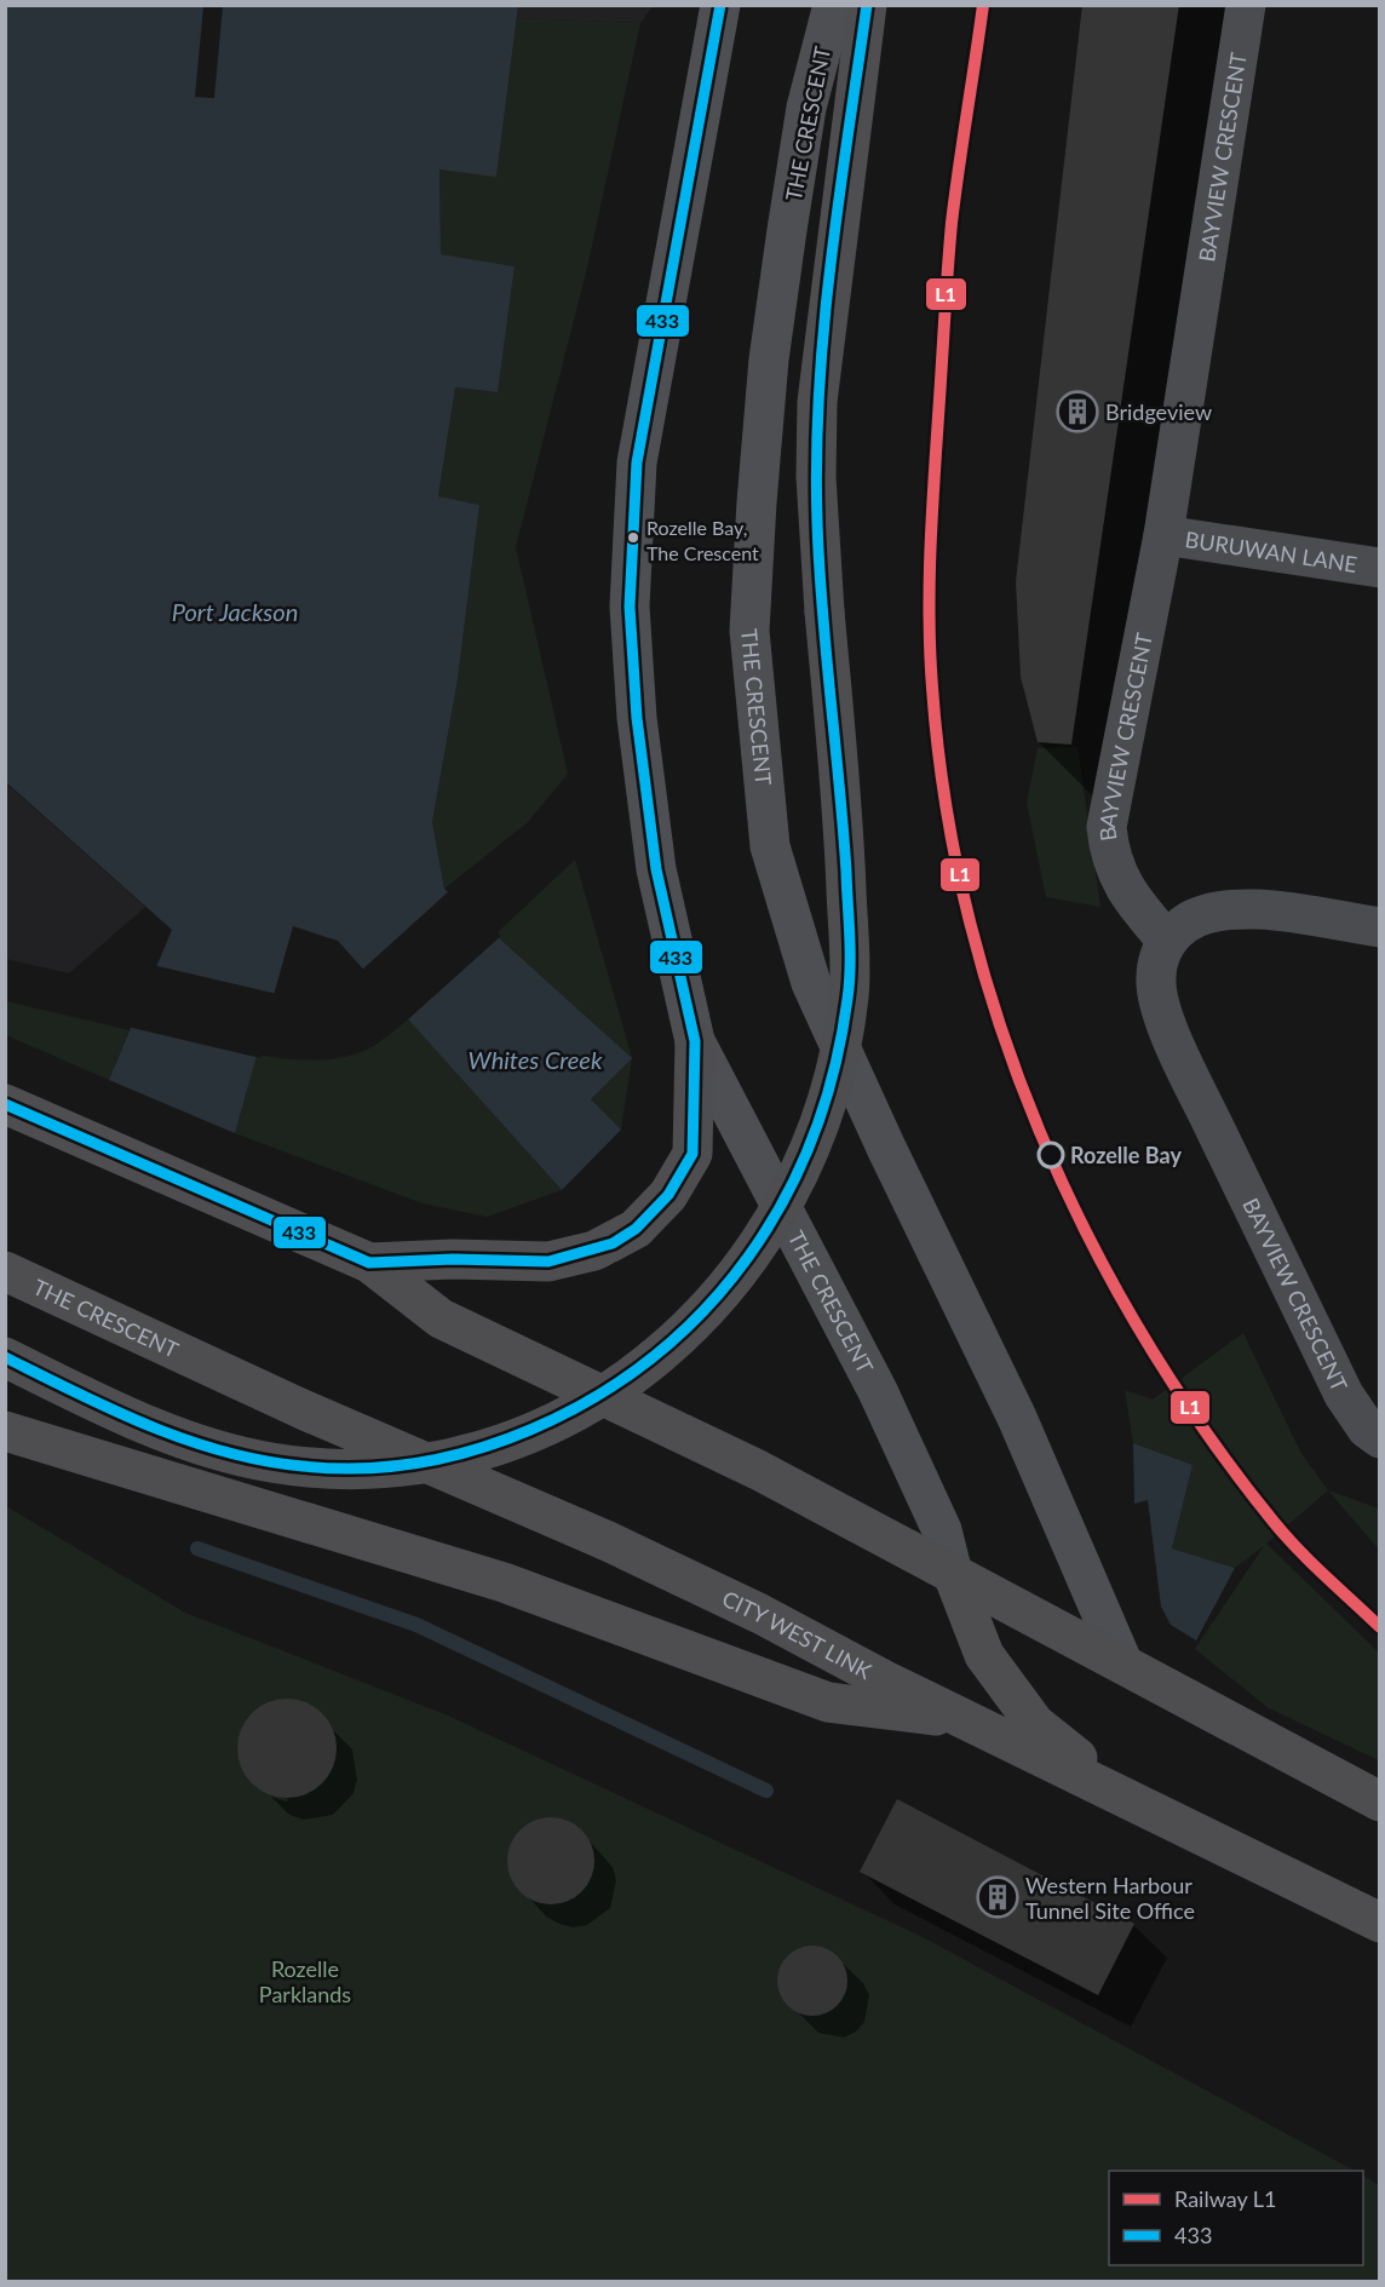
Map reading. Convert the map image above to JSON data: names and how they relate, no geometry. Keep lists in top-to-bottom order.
{
  "streets": {
    "highway": ["THE CRESCENT", "CITY WEST LINK"],
    "street": ["BAYVIEW CRESCENT", "BURUWAN LANE"]
  },
  "crossings": [
    ["THE CRESCENT", "CITY WEST LINK"],
    ["BAYVIEW CRESCENT", "BURUWAN LANE"]
  ],
  "water": ["Port Jackson", "Whites Creek"],
  "parks": ["Rozelle Parklands"],
  "places": {
    "building": ["Bridgeview", "Western Harbour Tunnel Site Office"],
    "other": ["Rozelle Bay, The Crescent", "Rozelle Bay"]
  },
  "lines": ["rail line L1", "transit line 433"],
  "legend": ["Railway L1", "433"]
}
